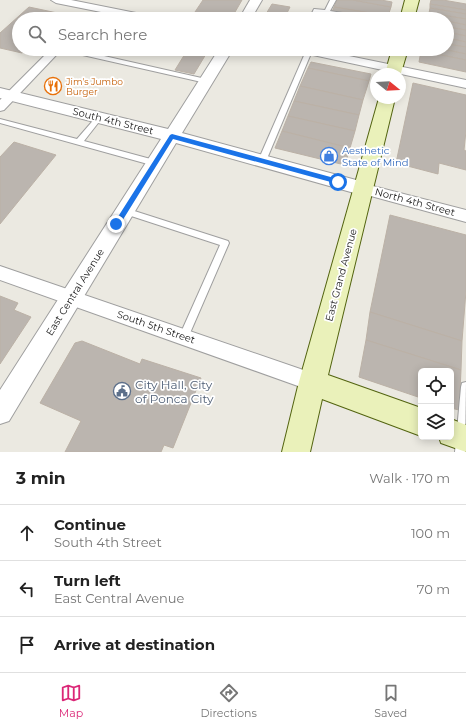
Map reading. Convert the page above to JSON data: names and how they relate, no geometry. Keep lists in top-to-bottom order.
{
  "streets": {
    "main road": ["East Grand Avenue"],
    "street": [
      "South 4th Street",
      "North 4th Street",
      "East Central Avenue",
      "South 5th Street"
    ]
  },
  "crossings": [
    ["South 4th Street", "North 4th Street"],
    ["South 4th Street", "East Grand Avenue"],
    ["South 4th Street", "East Central Avenue"],
    ["North 4th Street", "East Grand Avenue"],
    ["East Grand Avenue", "South 5th Street"],
    ["East Central Avenue", "South 5th Street"]
  ],
  "places": {
    "restaurant": ["Jim's Jumbo Burger"],
    "shop": ["Aesthetic State of Mind"],
    "public building": ["City Hall, City of Ponca City"]
  },
  "north": "right",
  "page": {
    "search": "Search here",
    "heading": ["3 min", "Walk · 170 m"],
    "list": [
      ["Continue", "South 4th Street", "100 m"],
      ["Turn left", "East Central Avenue", "70 m"],
      "Arrive at destination"
    ],
    "nav": ["Map", "Directions", "Saved"]
  }
}
